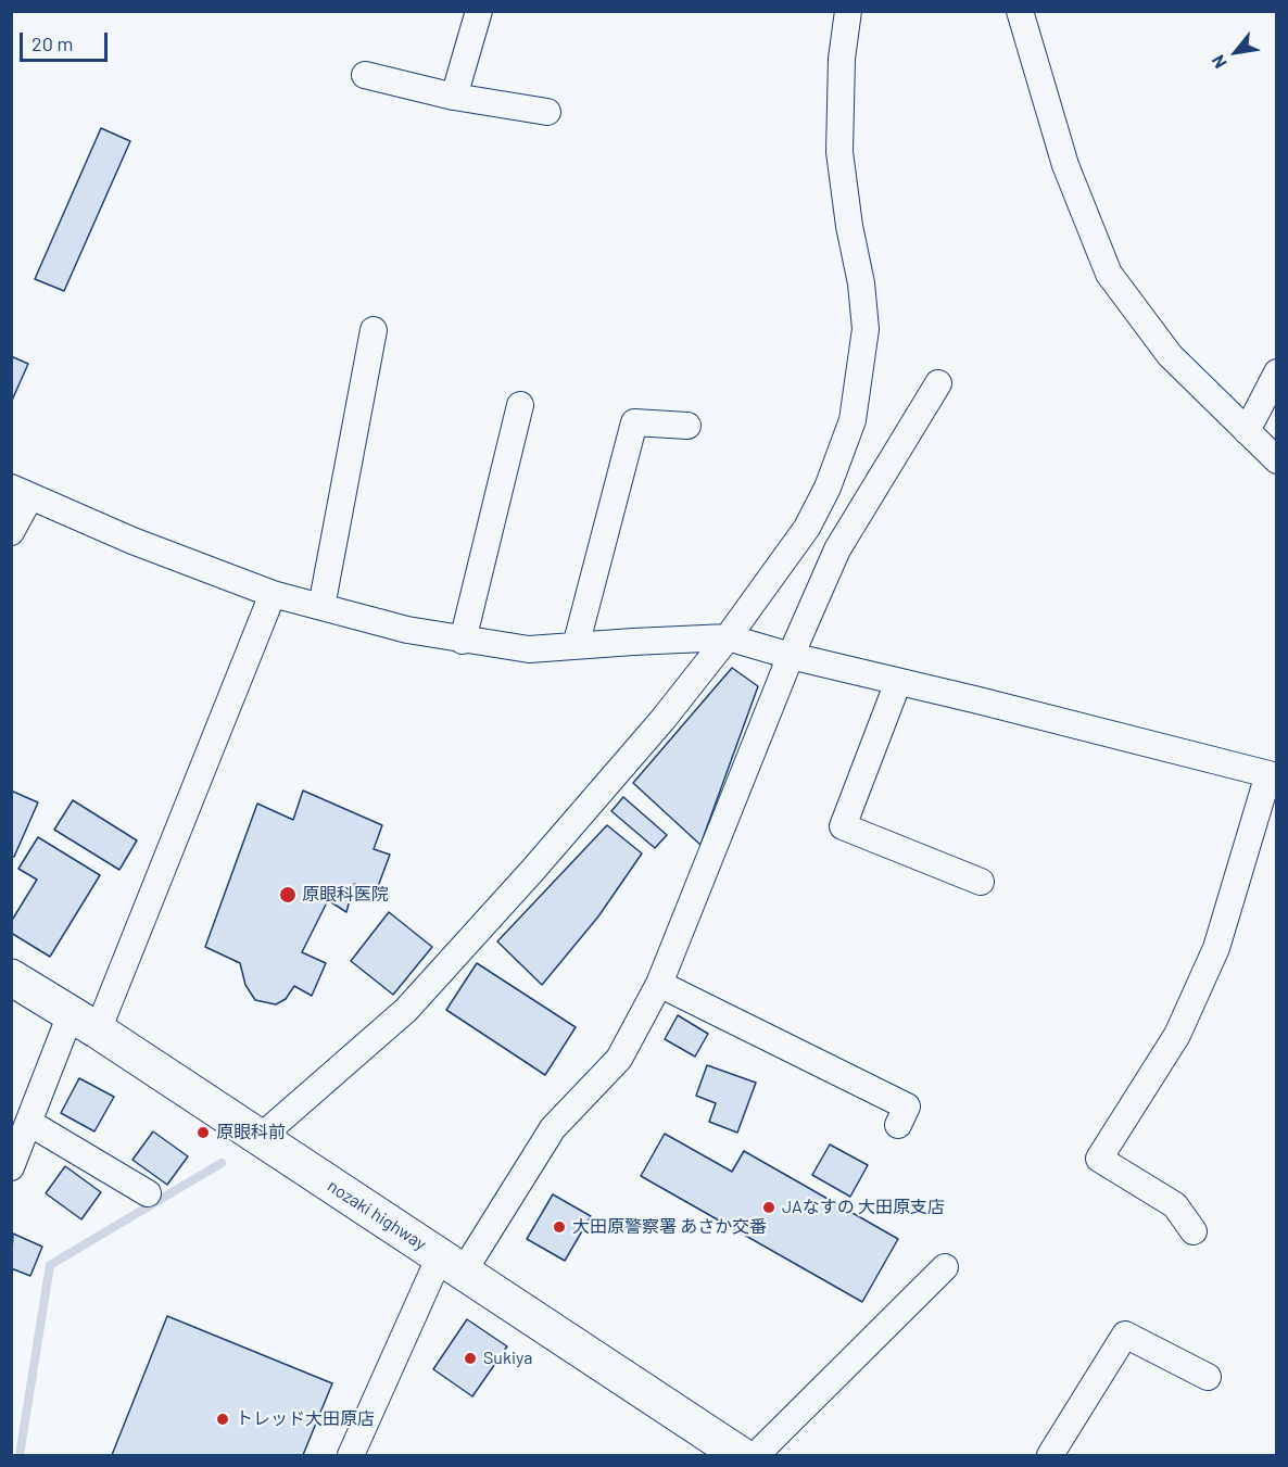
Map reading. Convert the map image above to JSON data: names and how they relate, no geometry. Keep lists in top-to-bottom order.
{
  "streets": {
    "highway": ["nozaki highway"]
  },
  "places": [
    "原眼科医院",
    "原眼科前",
    "JAなすの 大田原支店",
    "大田原警察署 あさか交番",
    "Sukiya",
    "トレッド大田原店"
  ],
  "scale_bar": "20 m",
  "north": "bottom left"
}
